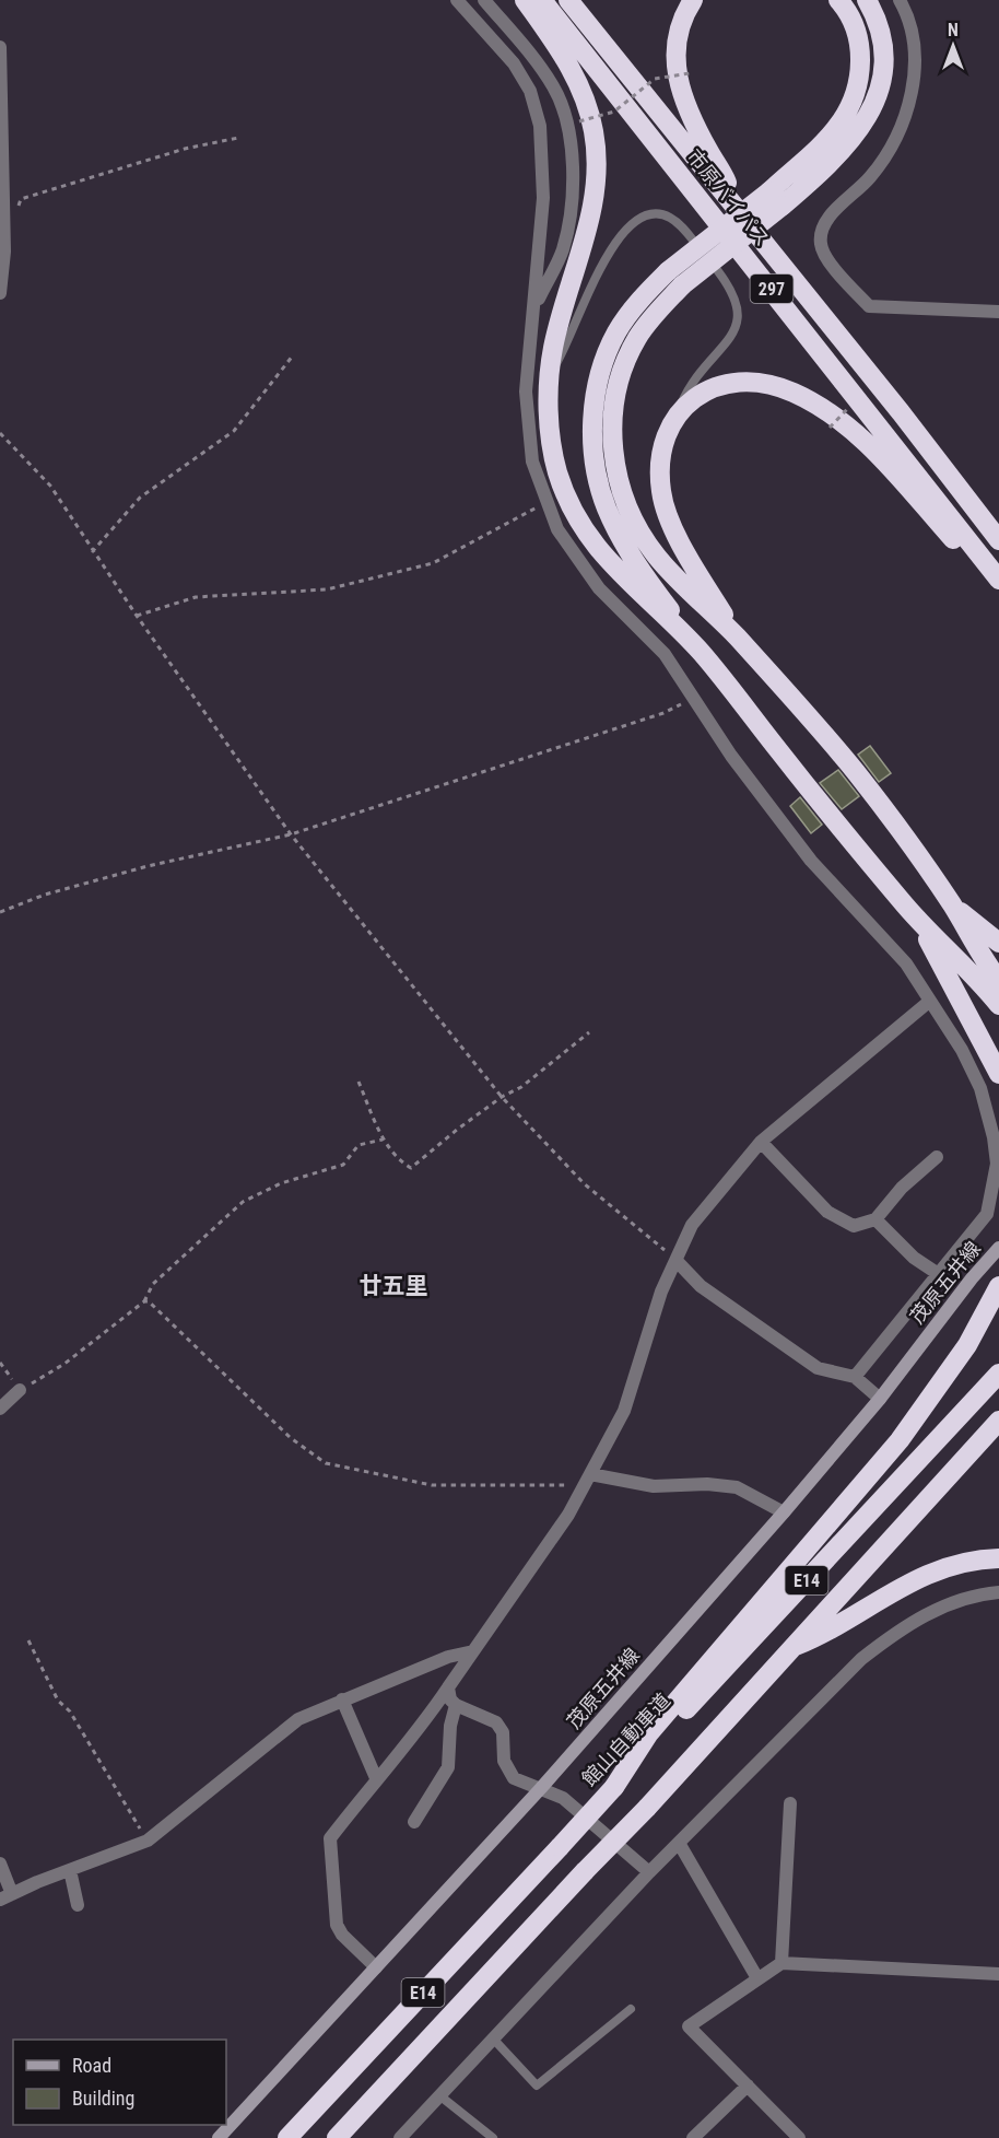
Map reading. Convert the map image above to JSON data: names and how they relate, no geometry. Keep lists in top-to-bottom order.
{
  "streets": {
    "highway": [
      "市原バイパス",
      "297",
      "E14",
      "館山自動車道"
    ],
    "main road": ["茂原五井線"]
  },
  "districts": ["廿五里"],
  "legend": ["Road", "Building"],
  "north": "top"
}
